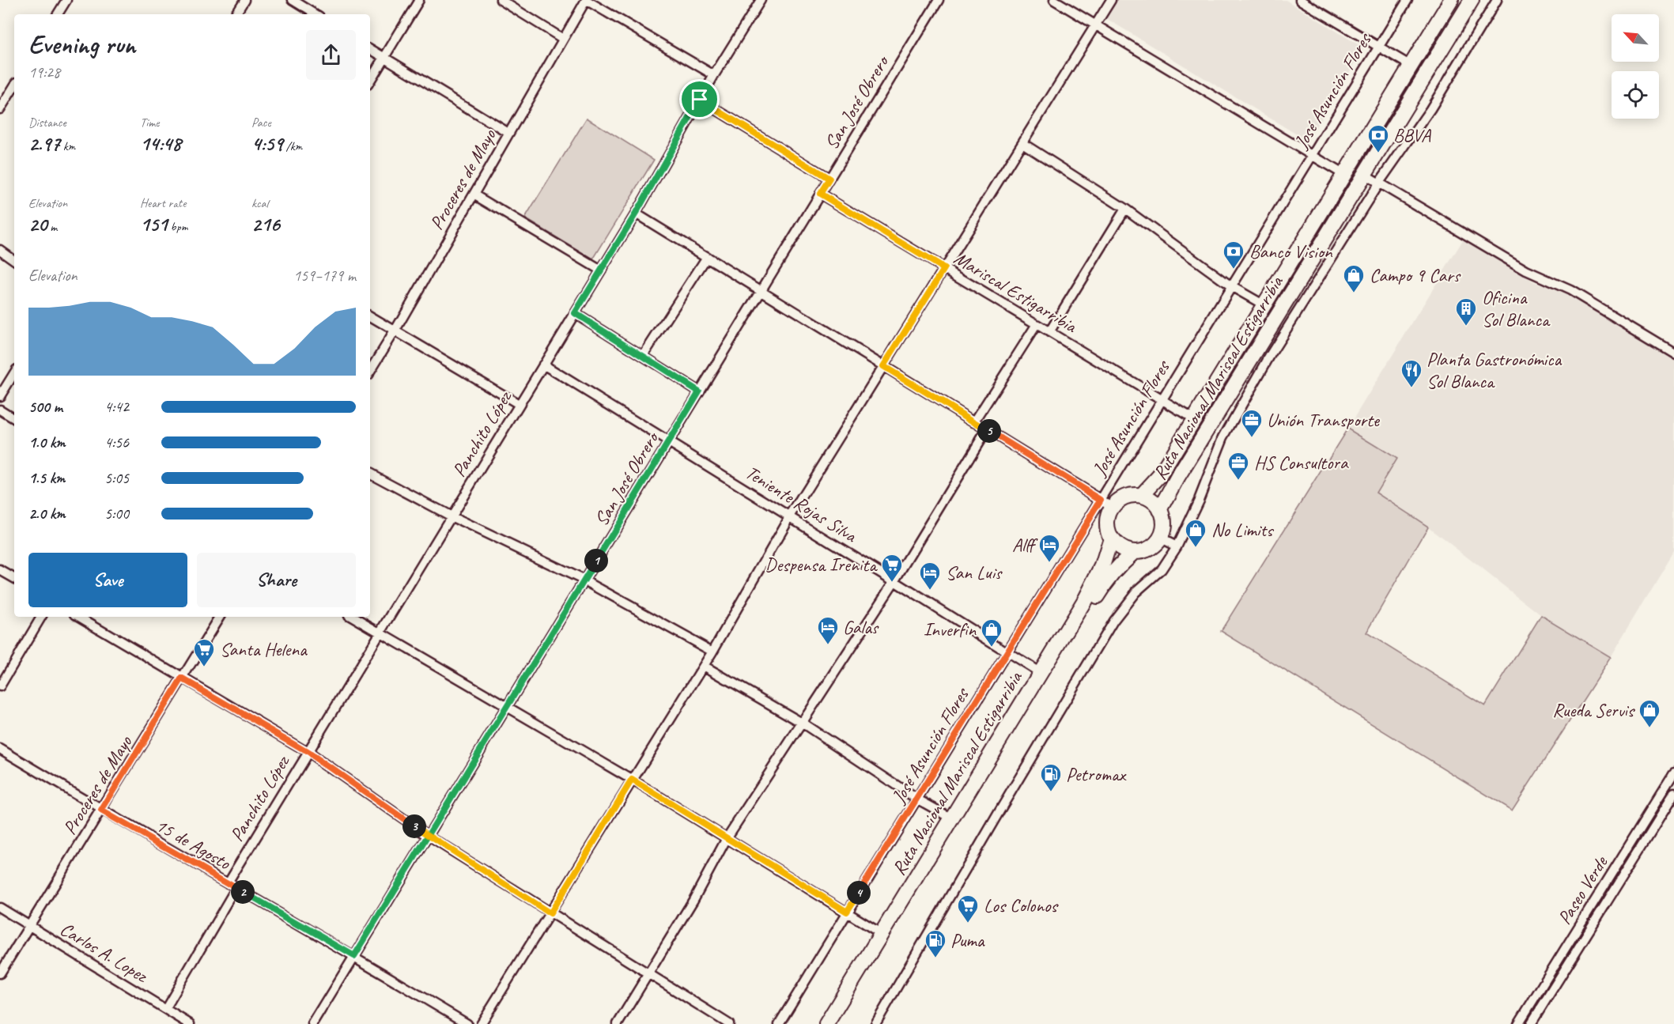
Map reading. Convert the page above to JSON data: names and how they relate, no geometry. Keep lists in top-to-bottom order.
{
  "streets": {
    "highway": ["Ruta Nacional Mariscal Estigarribia"],
    "street": [
      "José Asunción Flores",
      "San José Obrero",
      "Proceres de Mayo",
      "Mariscal Estigarribia",
      "Panchito López",
      "Teniente Rojas Silva",
      "15 de Agosto",
      "Paseo Verde",
      "Carlos A. Lopez"
    ]
  },
  "crossings": [
    ["José Asunción Flores", "Mariscal Estigarribia"],
    ["José Asunción Flores", "Ruta Nacional Mariscal Estigarribia"],
    ["José Asunción Flores", "Teniente Rojas Silva"],
    ["San José Obrero", "Mariscal Estigarribia"],
    ["San José Obrero", "Teniente Rojas Silva"],
    ["San José Obrero", "15 de Agosto"],
    ["Proceres de Mayo", "15 de Agosto"],
    ["Proceres de Mayo", "Carlos A. Lopez"],
    ["Mariscal Estigarribia", "Ruta Nacional Mariscal Estigarribia"],
    ["Ruta Nacional Mariscal Estigarribia", "Teniente Rojas Silva"],
    ["Panchito López", "Teniente Rojas Silva"],
    ["Panchito López", "15 de Agosto"]
  ],
  "places": {
    "bank": ["BBVA", "Banco Vision"],
    "shop": [
      "Campo 9 Cars",
      "No Limits",
      "Inverfin",
      "Rueda Servis"
    ],
    "building": ["Oficina Sol Blanca"],
    "restaurant": ["Planta Gastronómica Sol Blanca"],
    "office": ["Unión Transporte", "HS Consultora"],
    "hotel": ["Alff", "San Luis", "Galas"],
    "supermarket": ["Despensa Irenita", "Santa Helena", "Los Colonos"],
    "fuel station": ["Petromax", "Puma"]
  },
  "north": "top left",
  "page": {
    "heading": ["Evening run", "19:28"],
    "stats": [
      ["Distance", "2.97 km"],
      ["Time", "14:48"],
      ["Pace", "4:59 /km"],
      ["Elevation", "20 m"],
      ["Heart rate", "151 bpm"],
      ["kcal", "216"]
    ],
    "chart": ["Elevation", "159–179 m"],
    "list": [
      {
        "name": "500 m",
        "note": "4:42"
      },
      {
        "name": "1.0 km",
        "note": "4:56"
      },
      {
        "name": "1.5 km",
        "note": "5:05"
      },
      {
        "name": "2.0 km",
        "note": "5:00"
      }
    ],
    "pins": [
      "5",
      "1",
      "3",
      "2",
      "4"
    ],
    "buttons": ["Save", "Share"]
  }
}
